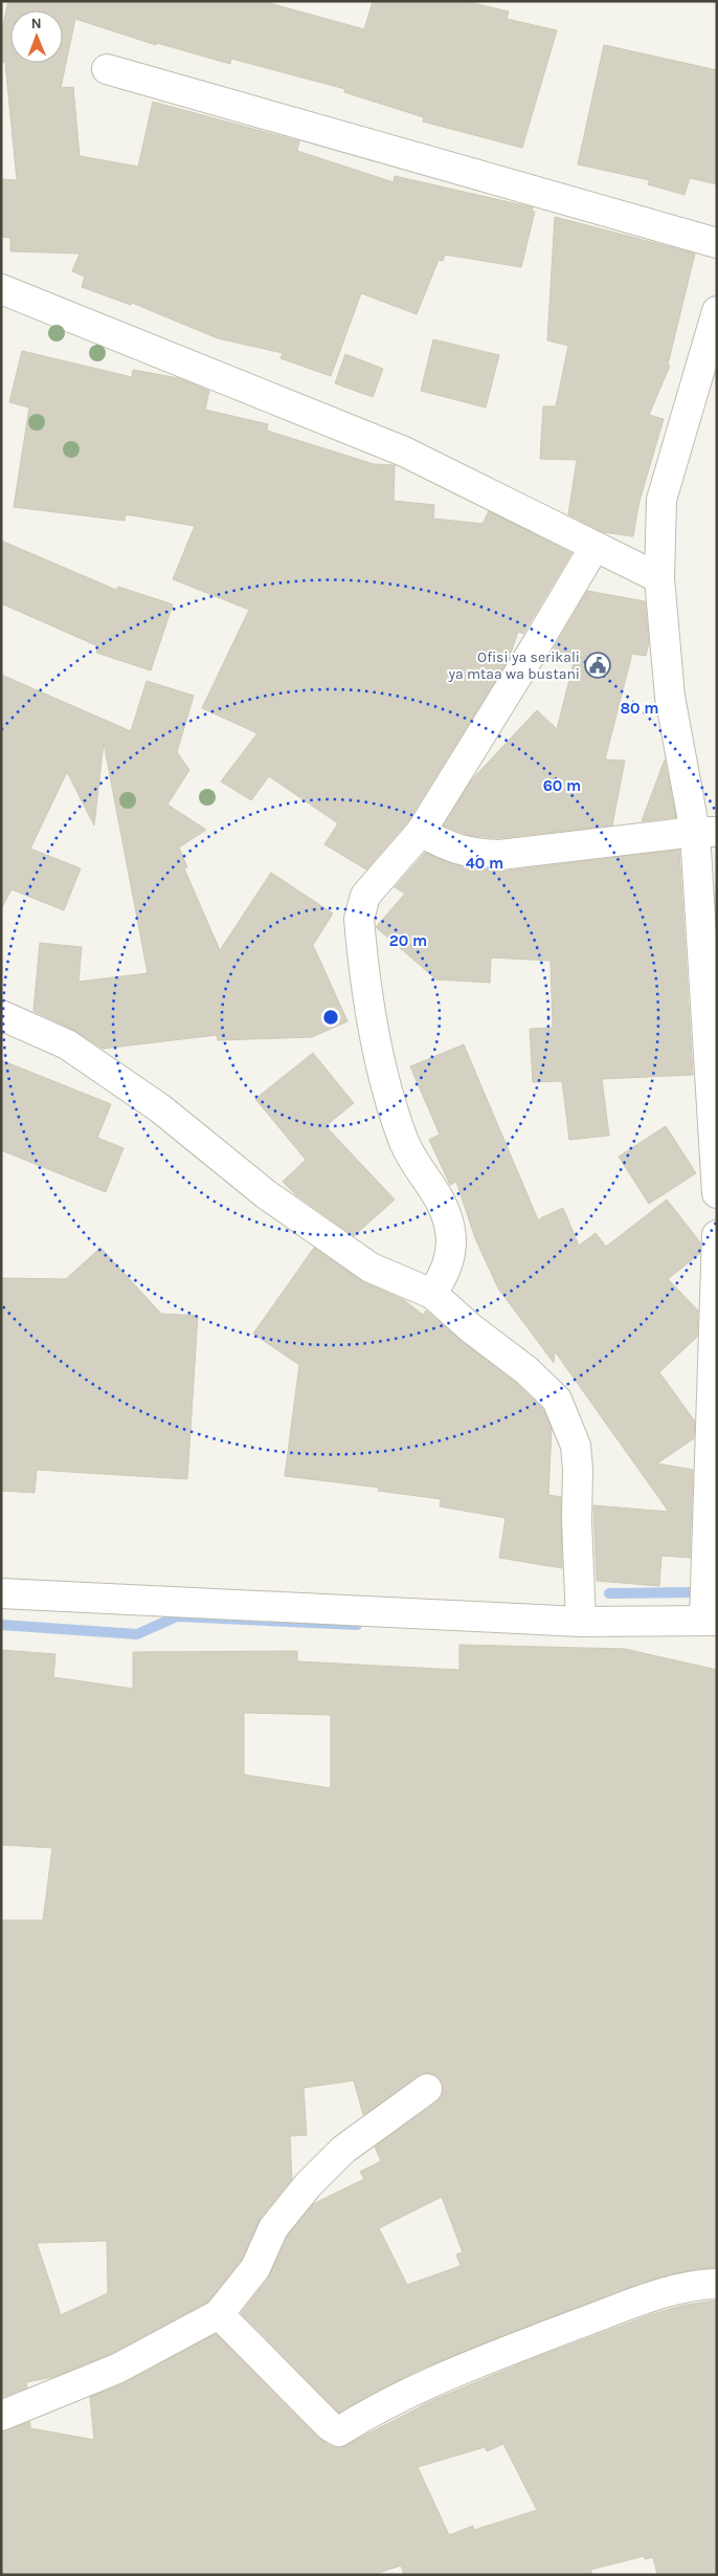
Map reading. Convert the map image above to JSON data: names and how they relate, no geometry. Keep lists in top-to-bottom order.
{
  "places": {
    "public building": ["Ofisi ya serikali ya mtaa wa bustani"]
  },
  "north": "top",
  "rings": [
    "80 m",
    "60 m",
    "40 m",
    "20 m"
  ]
}
